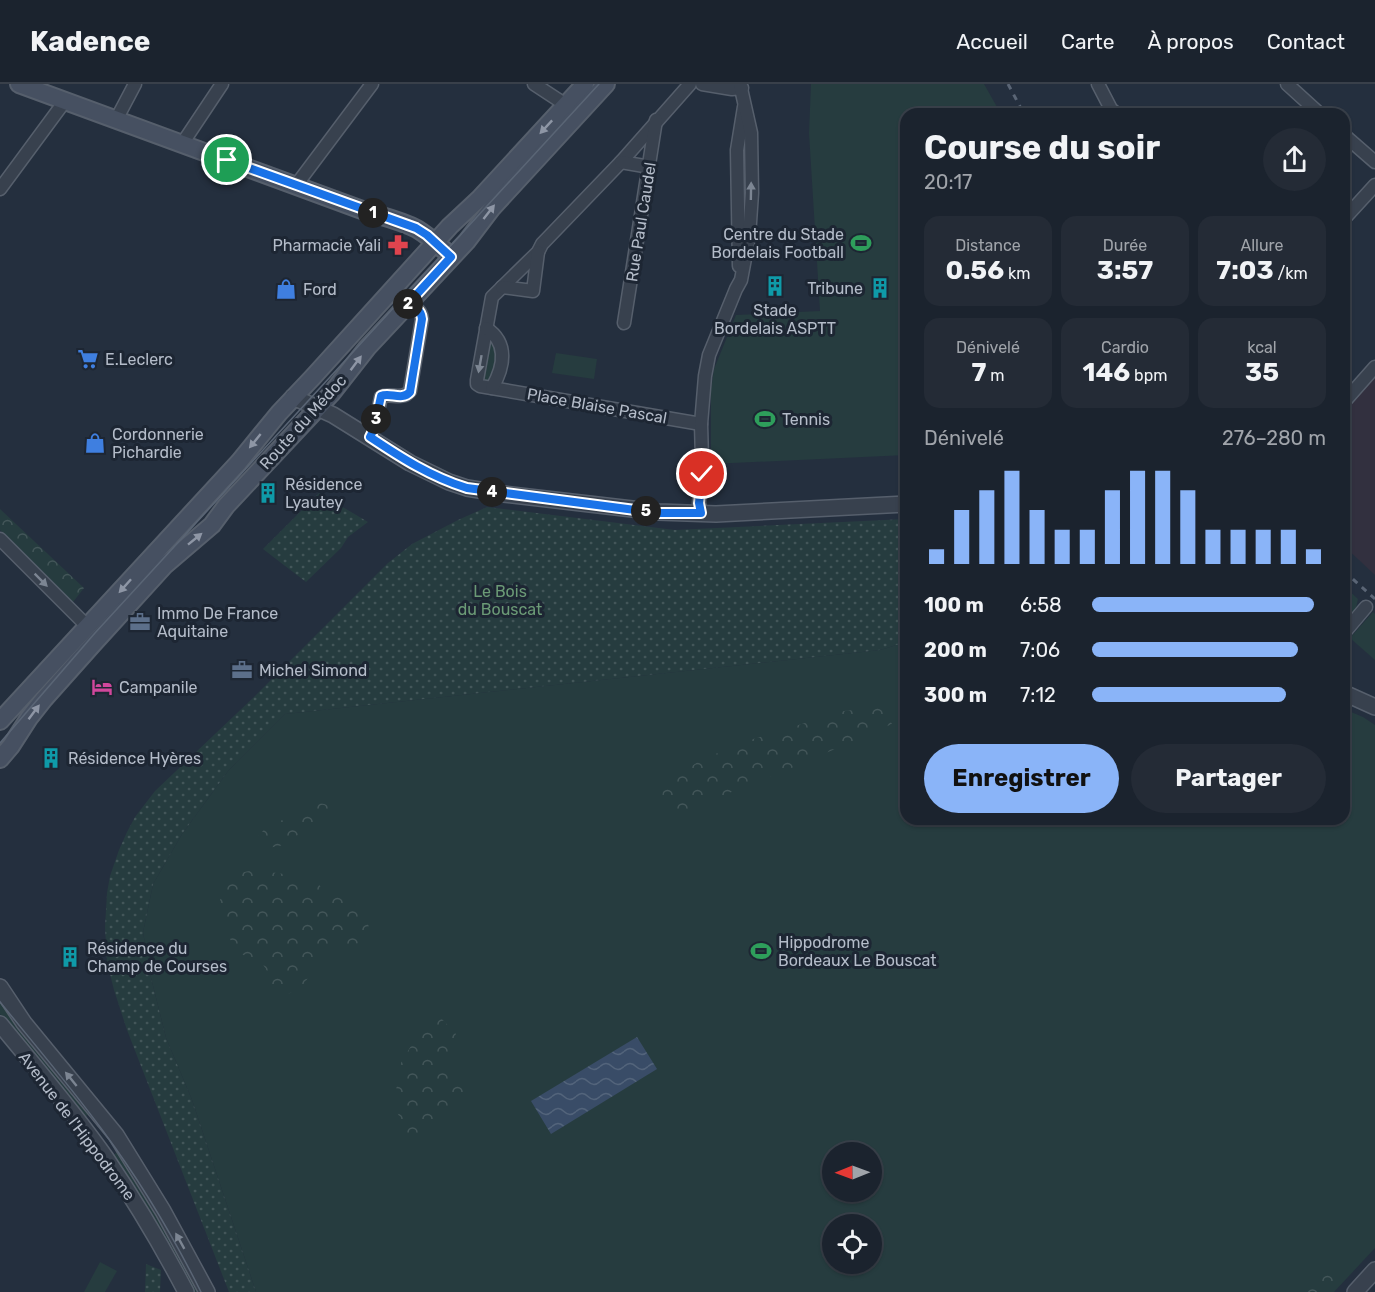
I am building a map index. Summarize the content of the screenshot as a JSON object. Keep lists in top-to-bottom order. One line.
{"streets":{"main road":["Route du Médoc"],"street":["Rue Paul Caudel","Place Blaise Pascal","Avenue de l'Hippodrome"]},"parks":["Le Bois du Bouscat"],"places":{"sports":["Centre du Stade Bordelais Football","Tennis","Hippodrome Bordeaux Le Bouscat"],"pharmacy":["Pharmacie Yali"],"building":["Stade Bordelais ASPTT","Tribune","Résidence Lyautey","Résidence Hyères","Résidence du Champ de Courses"],"shop":["Ford","Cordonnerie Pichardie"],"supermarket":["E.Leclerc"],"office":["Immo De France Aquitaine","Michel Simond"],"hotel":["Campanile"]},"north":"left","page":{"header":"Kadence","nav":["Accueil","Carte","À propos","Contact"],"heading":["Course du soir","20:17"],"pins":["1","2","3","4","5"],"stats":[["Distance","0.56 km"],["Durée","3:57"],["Allure","7:03 /km"],["Dénivelé","7 m"],["Cardio","146 bpm"],["kcal","35"]],"chart":["Dénivelé","276–280 m"],"list":[{"name":"100 m","note":"6:58"},{"name":"200 m","note":"7:06"},{"name":"300 m","note":"7:12"}],"buttons":["Enregistrer","Partager"]}}
